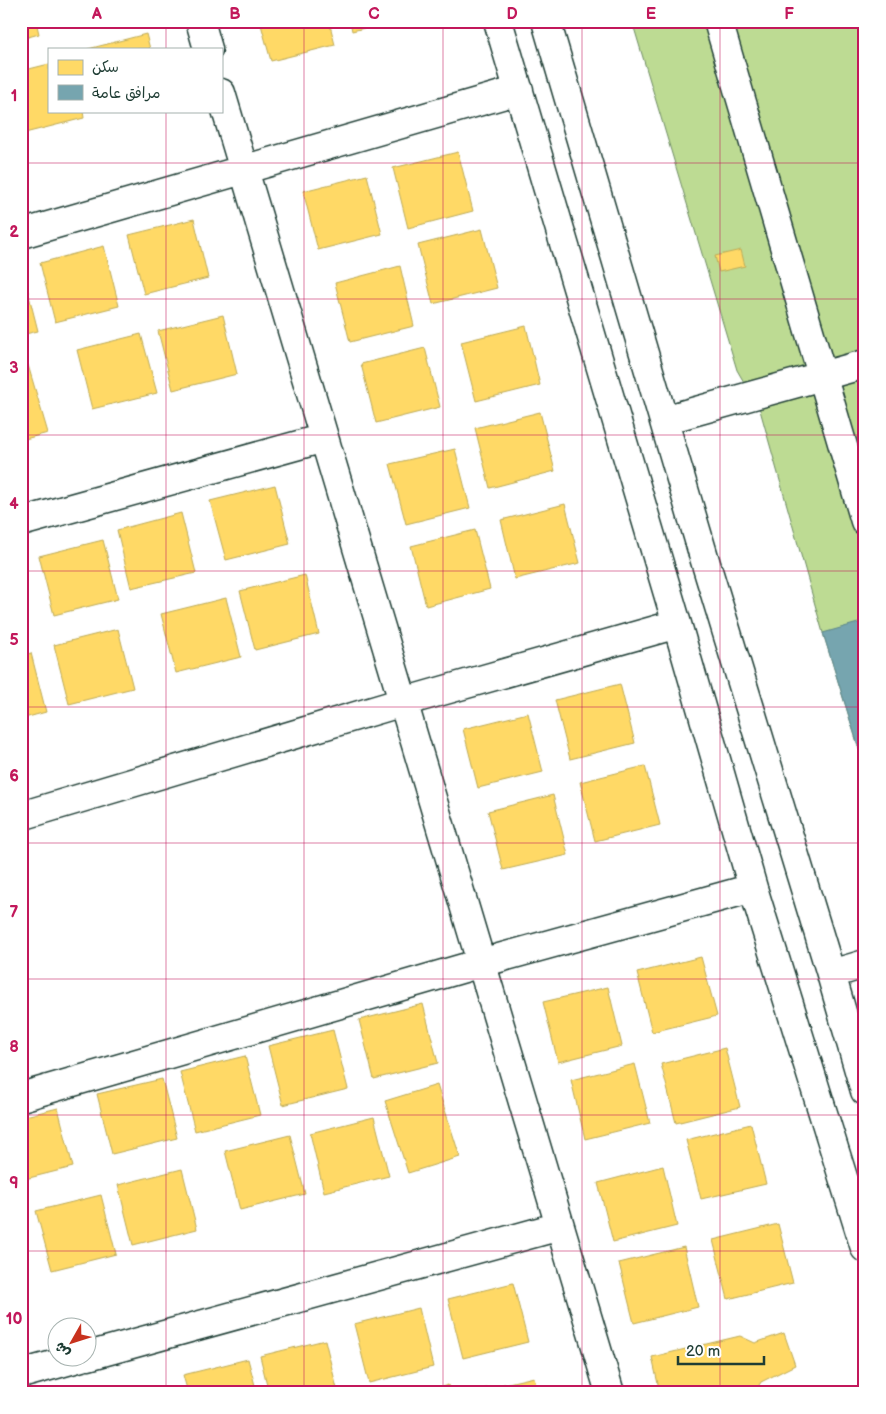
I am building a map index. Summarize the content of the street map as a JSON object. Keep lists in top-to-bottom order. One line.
{"legend":["سكن","مرافق عامة"],"scale_bar":"20 m","north":"bottom left","grid":{"columns":["A","B","C","D","E","F"],"rows":["1","2","3","4","5","6","7","8","9","10"]}}
